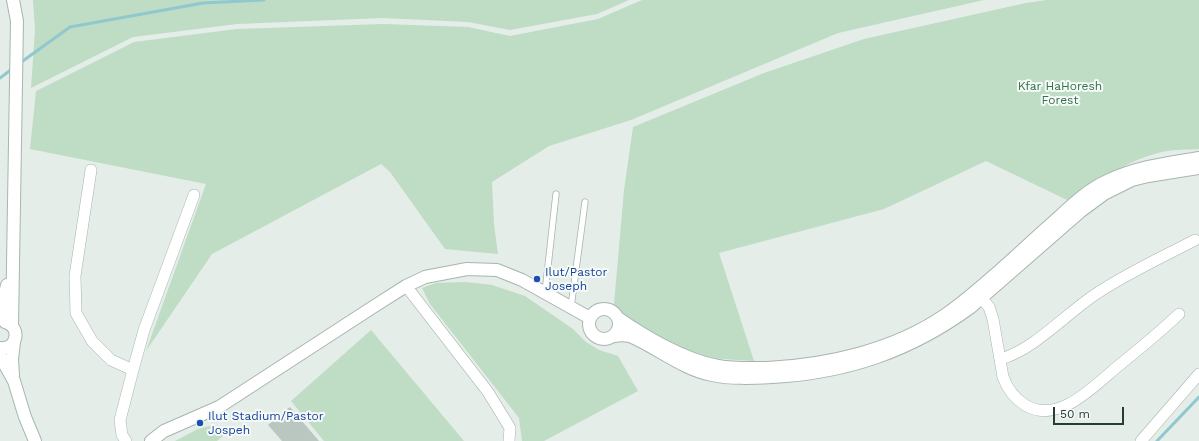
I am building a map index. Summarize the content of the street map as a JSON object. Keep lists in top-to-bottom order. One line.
{"parks":["Kfar HaHoresh Forest"],"places":["Ilut/Pastor Joseph","Ilut Stadium/Pastor Jospeh"],"scale_bar":"50 m"}
